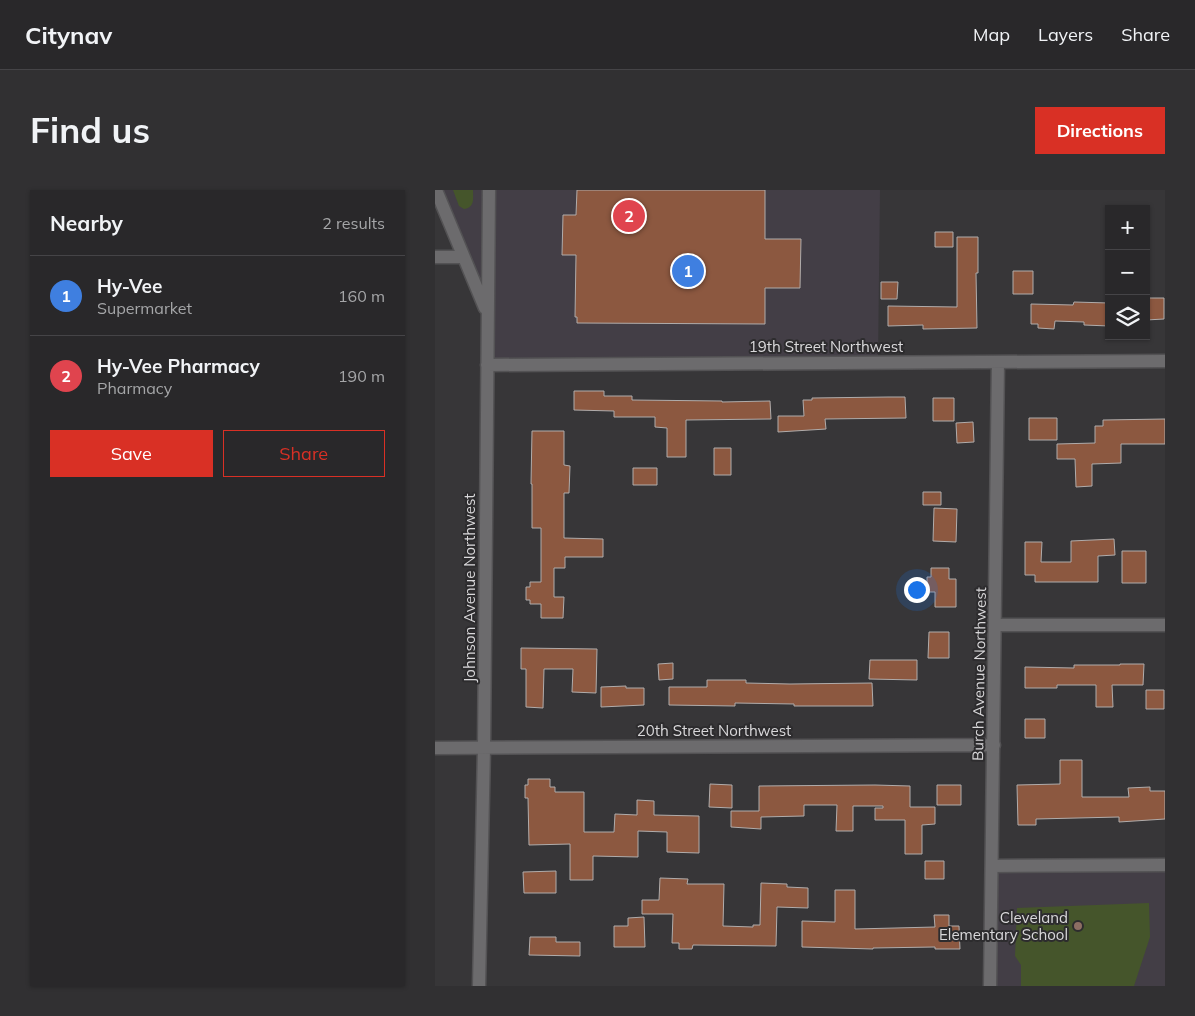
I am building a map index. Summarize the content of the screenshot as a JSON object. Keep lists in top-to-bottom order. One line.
{"streets":{"street":["19th Street Northwest","Johnson Avenue Northwest","Burch Avenue Northwest","20th Street Northwest"]},"crossings":[["19th Street Northwest","Johnson Avenue Northwest"],["19th Street Northwest","Burch Avenue Northwest"],["Johnson Avenue Northwest","20th Street Northwest"],["Burch Avenue Northwest","20th Street Northwest"]],"places":["Cleveland Elementary School"],"page":{"header":"Citynav","nav":["Map","Layers","Share"],"buttons":["Directions",["Save","Share"]],"title":"Find us","heading":["Nearby","2 results"],"pins":["2","1"],"map_buttons":["+","−"],"list":[{"mark":"1","name":"Hy-Vee","note":"Supermarket","value":"160 m"},{"mark":"2","name":"Hy-Vee Pharmacy","note":"Pharmacy","value":"190 m"}]}}
